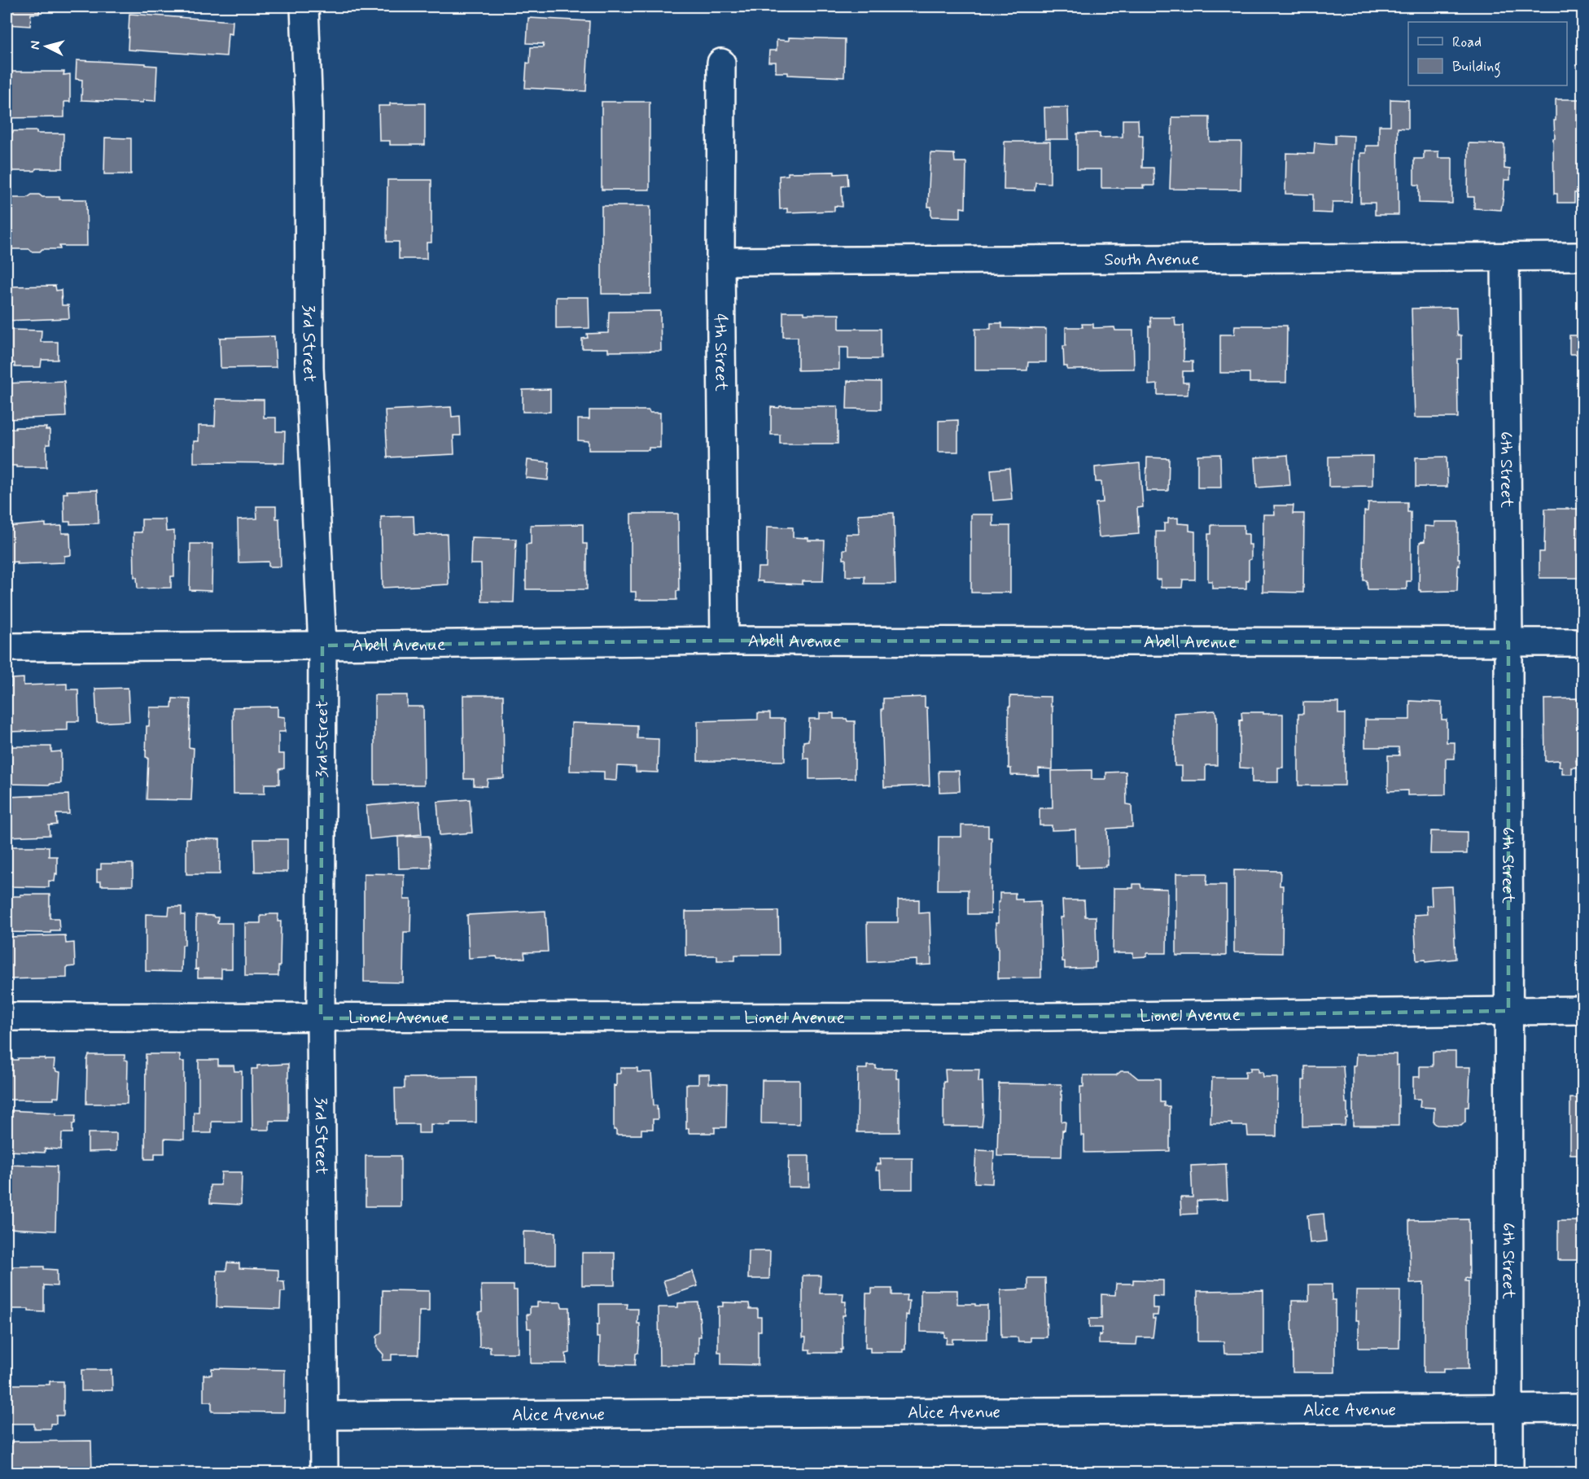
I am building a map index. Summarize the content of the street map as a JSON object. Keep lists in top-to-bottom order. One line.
{"streets":{"street":["South Avenue","3rd Street","4th Street","6th Street","Abell Avenue","Lionel Avenue","Alice Avenue"]},"crossings":[["South Avenue","4th Street"],["South Avenue","6th Street"],["3rd Street","Abell Avenue"],["3rd Street","Lionel Avenue"],["3rd Street","Alice Avenue"],["4th Street","Abell Avenue"],["6th Street","Abell Avenue"],["6th Street","Lionel Avenue"],["6th Street","Alice Avenue"]],"legend":["Road","Building"],"north":"left"}
